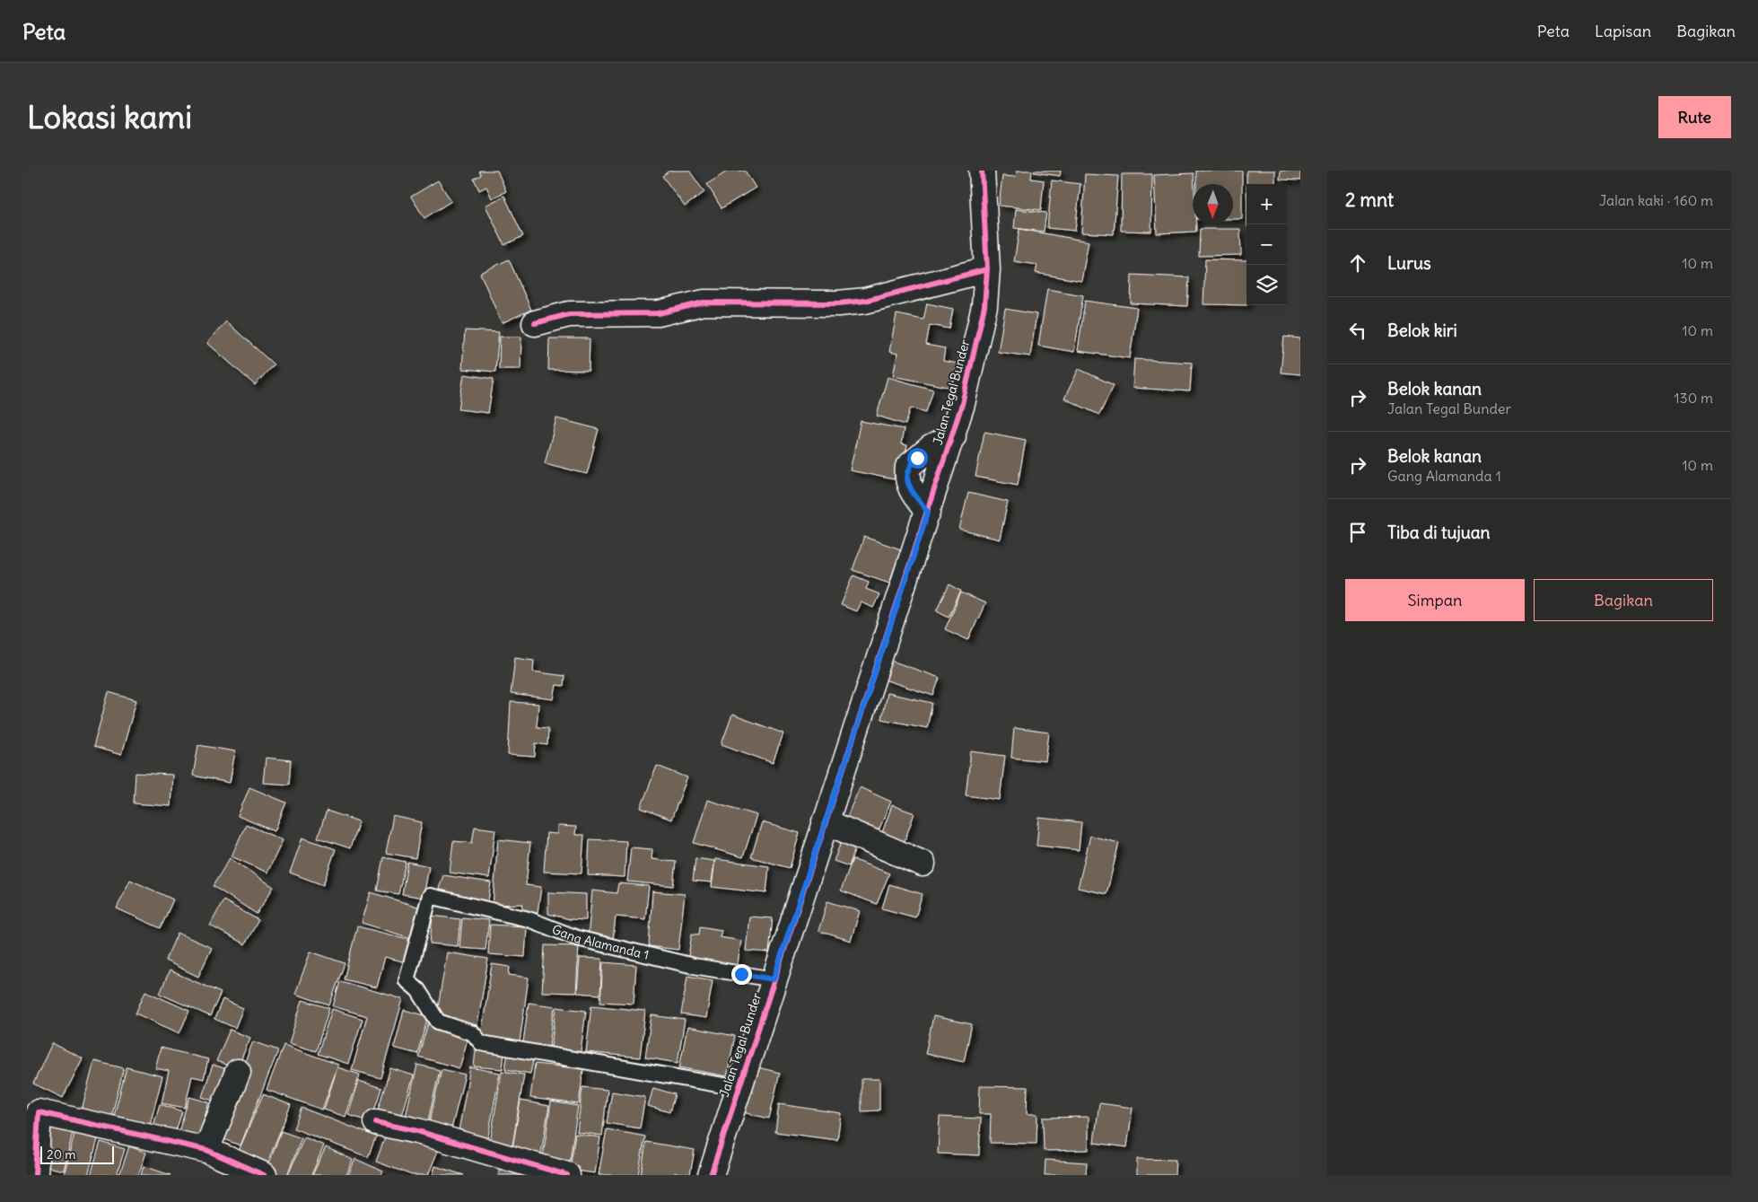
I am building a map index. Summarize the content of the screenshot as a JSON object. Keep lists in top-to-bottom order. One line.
{"streets":{"street":["Jalan Tegal Bunder"],"lane":["Gang Alamanda 1"]},"crossings":[["Jalan Tegal Bunder","Gang Alamanda 1"]],"scale_bar":"20 m","north":"bottom","page":{"header":"Peta","nav":["Peta","Lapisan","Bagikan"],"buttons":["Rute",["Simpan","Bagikan"]],"title":"Lokasi kami","heading":["2 mnt","Jalan kaki · 160 m"],"map_buttons":["+","−"],"list":[["Lurus","10 m"],["Belok kiri","10 m"],["Belok kanan","Jalan Tegal Bunder","130 m"],["Belok kanan","Gang Alamanda 1","10 m"],"Tiba di tujuan"],"scale":"20 m"}}
